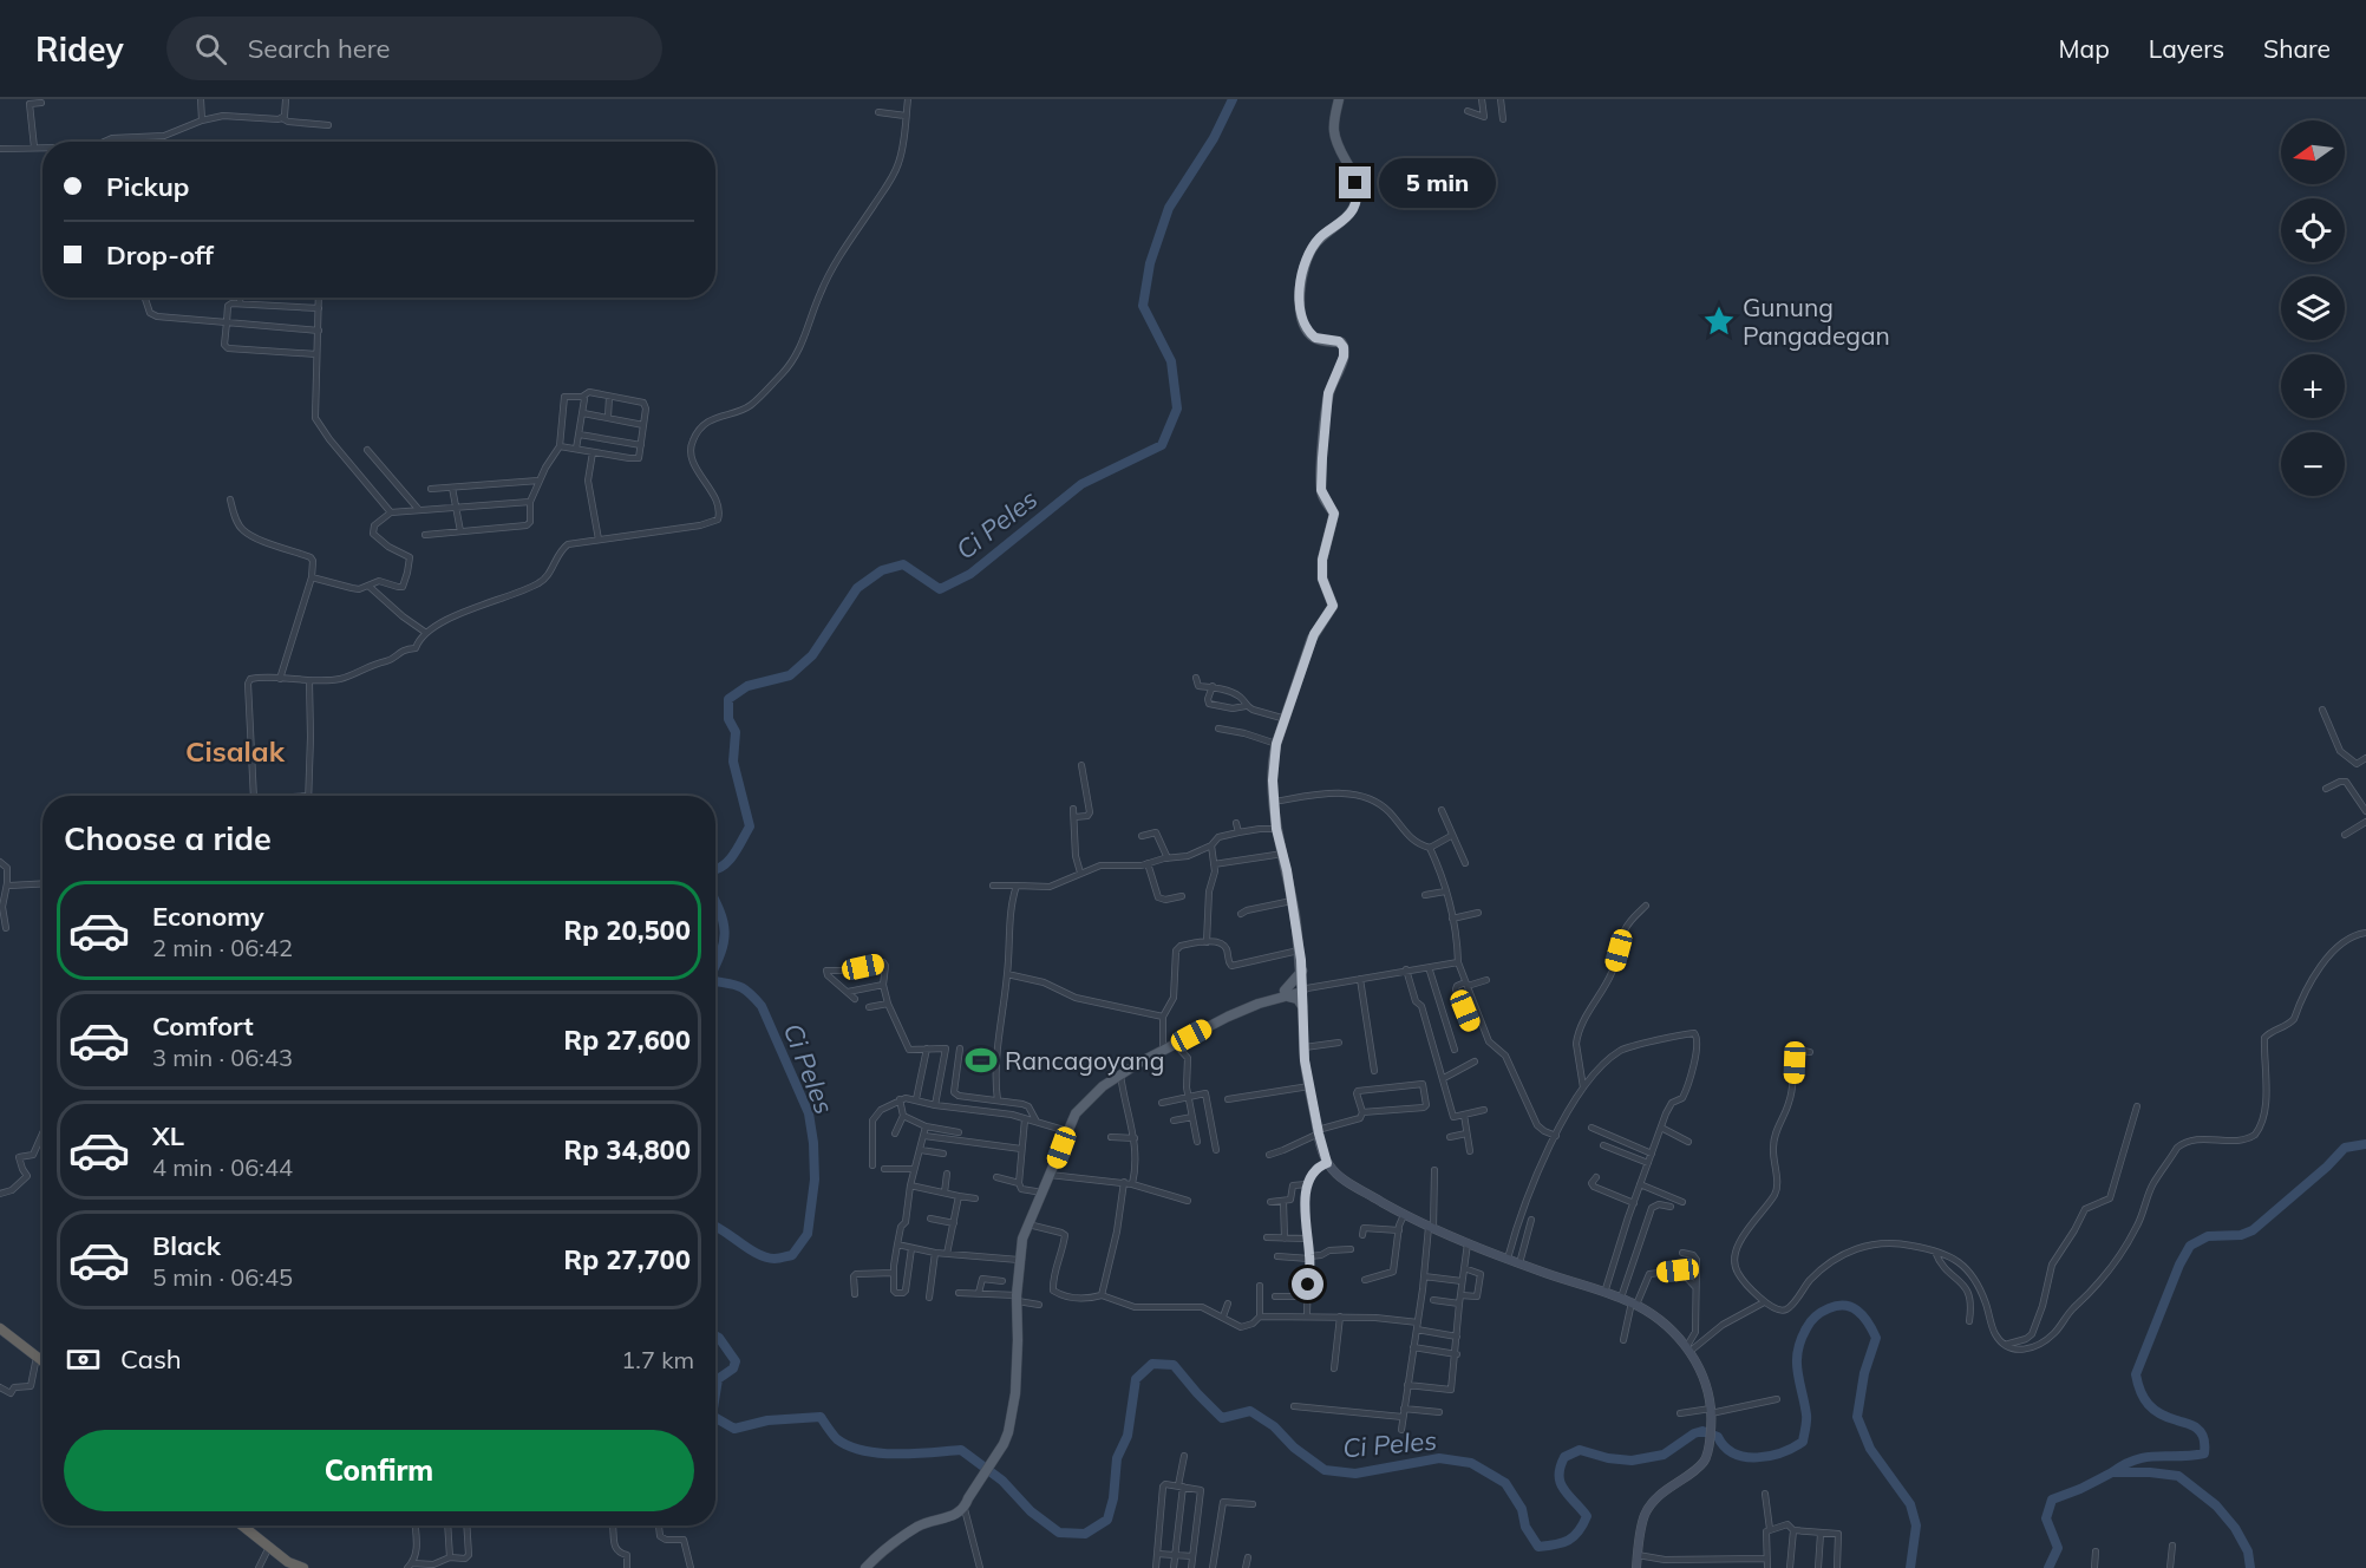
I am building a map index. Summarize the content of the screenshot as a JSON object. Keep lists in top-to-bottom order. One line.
{"districts":["Cisalak"],"water":["Ci Peles"],"places":{"place":["Gunung Pangadegan"],"sports":["Rancagoyang"]},"north":"left","page":{"header":"Ridey","search":"Search here","nav":["Map","Layers","Share"],"map_buttons":["+","−"],"banner":["Pickup","Drop-off"],"bubble":"5 min","heading":"Choose a ride","list":[{"name":"Economy","note":"2 min · 06:42","value":"Rp 20,500"},{"name":"Comfort","note":"3 min · 06:43","value":"Rp 27,600"},{"name":"XL","note":"4 min · 06:44","value":"Rp 34,800"},{"name":"Black","note":"5 min · 06:45","value":"Rp 27,700"}],"pay":["Cash","1.7 km"],"buttons":"Confirm"}}
